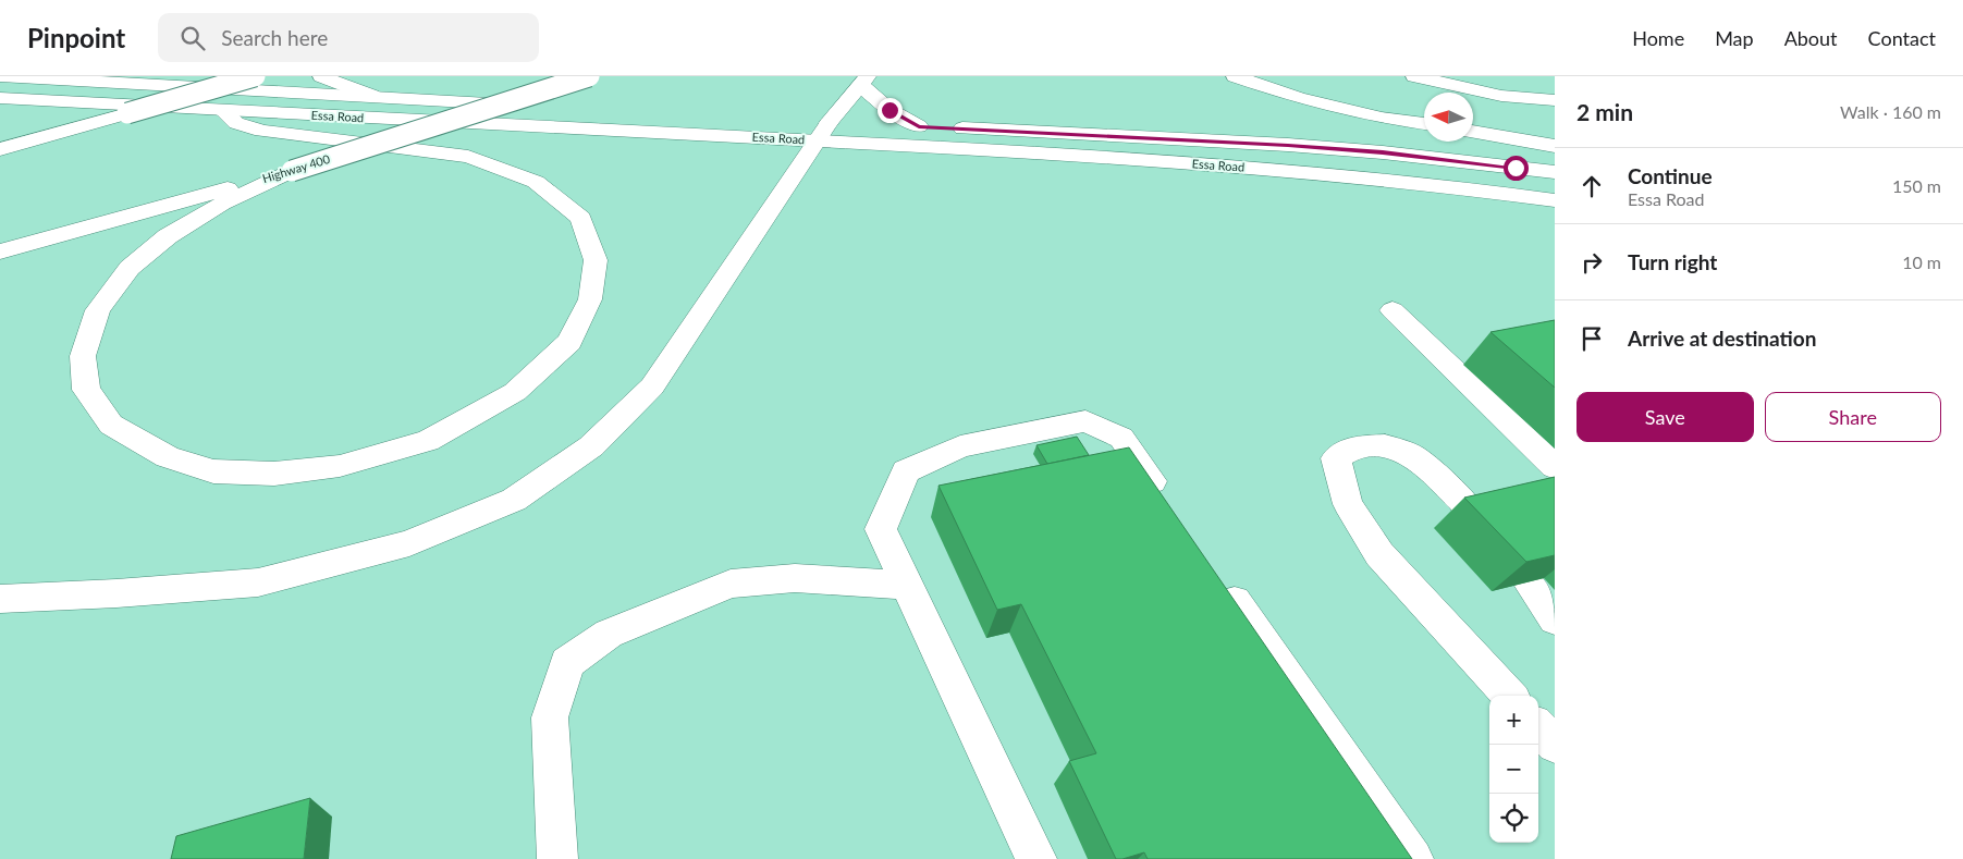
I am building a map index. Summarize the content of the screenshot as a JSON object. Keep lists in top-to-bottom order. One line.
{"streets":{"main road":["Essa Road","Highway 400"]},"north":"left","page":{"header":"Pinpoint","search":"Search here","nav":["Home","Map","About","Contact"],"heading":["2 min","Walk · 160 m"],"list":[["Continue","Essa Road","150 m"],["Turn right","10 m"],"Arrive at destination"],"buttons":["Save","Share"],"map_buttons":["+","−"]}}
